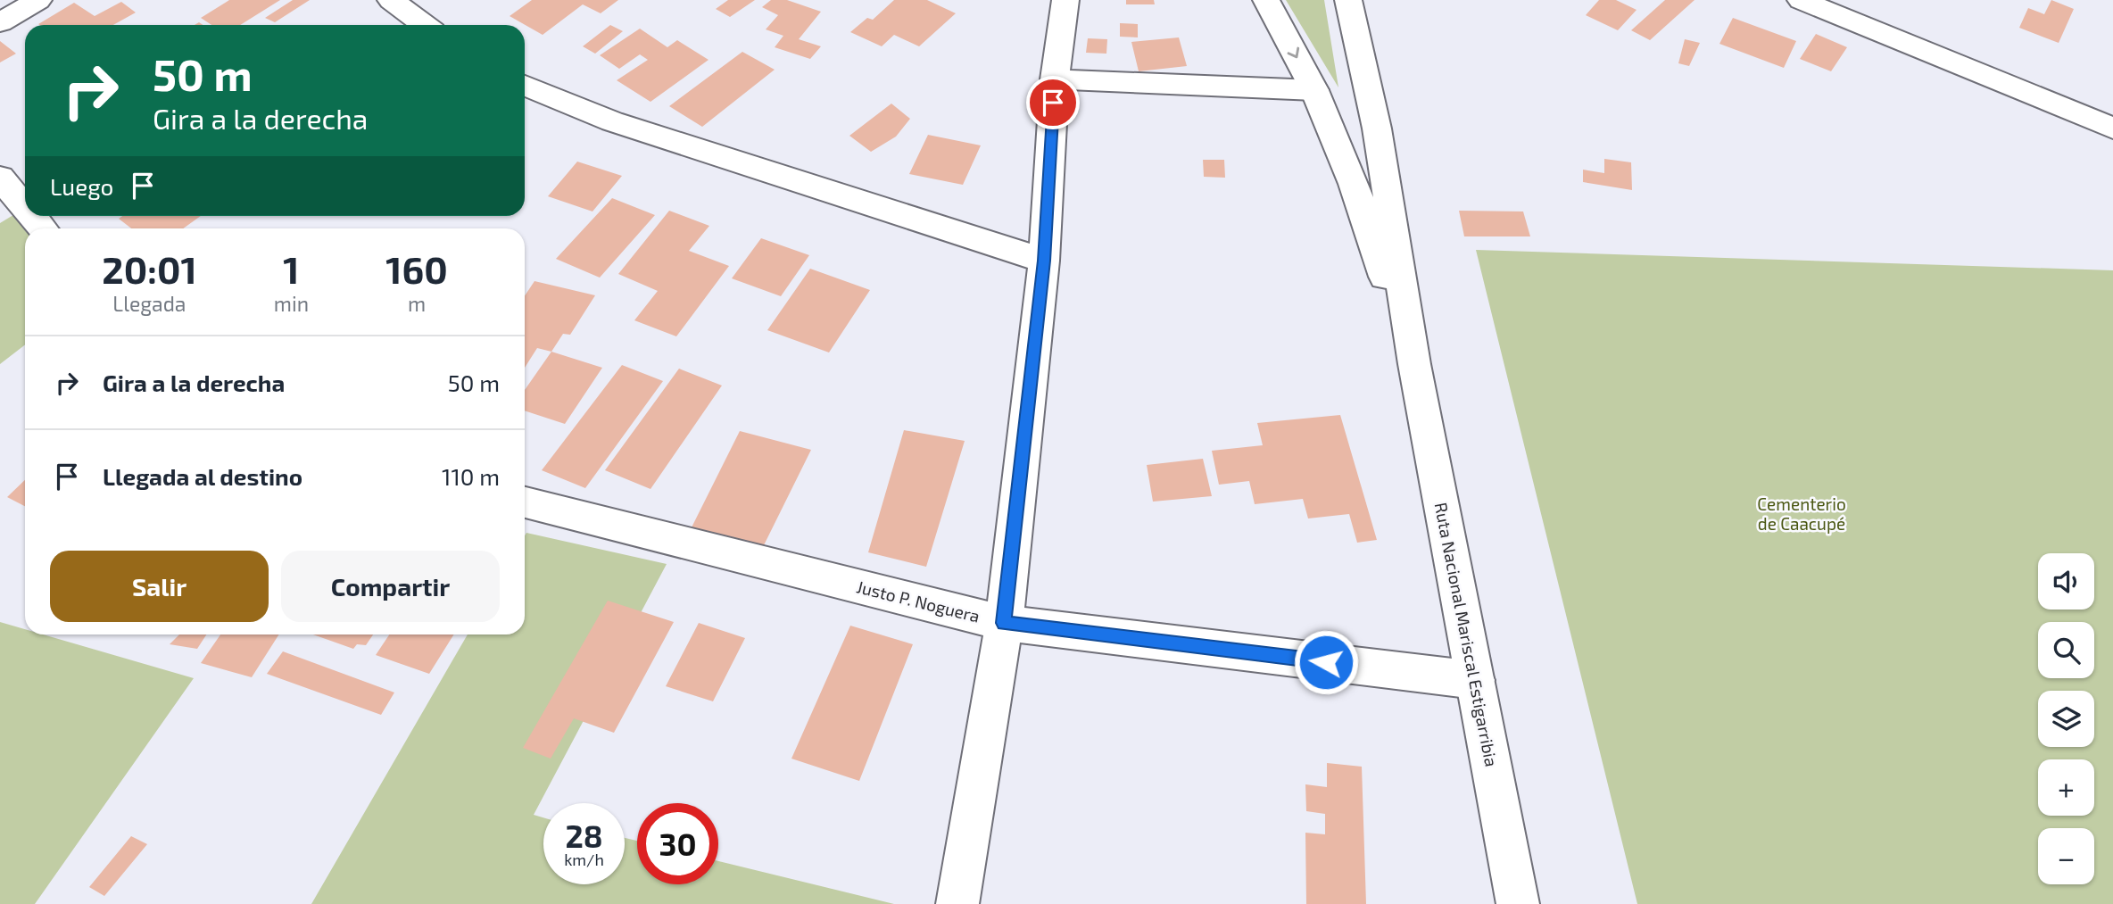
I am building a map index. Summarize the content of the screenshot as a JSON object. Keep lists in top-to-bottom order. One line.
{"streets":{"street":["Justo P. Noguera","Ruta Nacional Mariscal Estigarribia"]},"crossings":[["Justo P. Noguera","Ruta Nacional Mariscal Estigarribia"]],"parks":["Cementerio de Caacupé"],"page":{"turn":["50 m","Gira a la derecha"],"then":"Luego","eta":["20:01","Llegada","1","min","160","m"],"list":[{"name":"Gira a la derecha","value":"50 m"},{"name":"Llegada al destino","value":"110 m"}],"buttons":["Salir","Compartir"],"map_buttons":["+","−"],"speed":"28 km/h","limit":"30"}}
